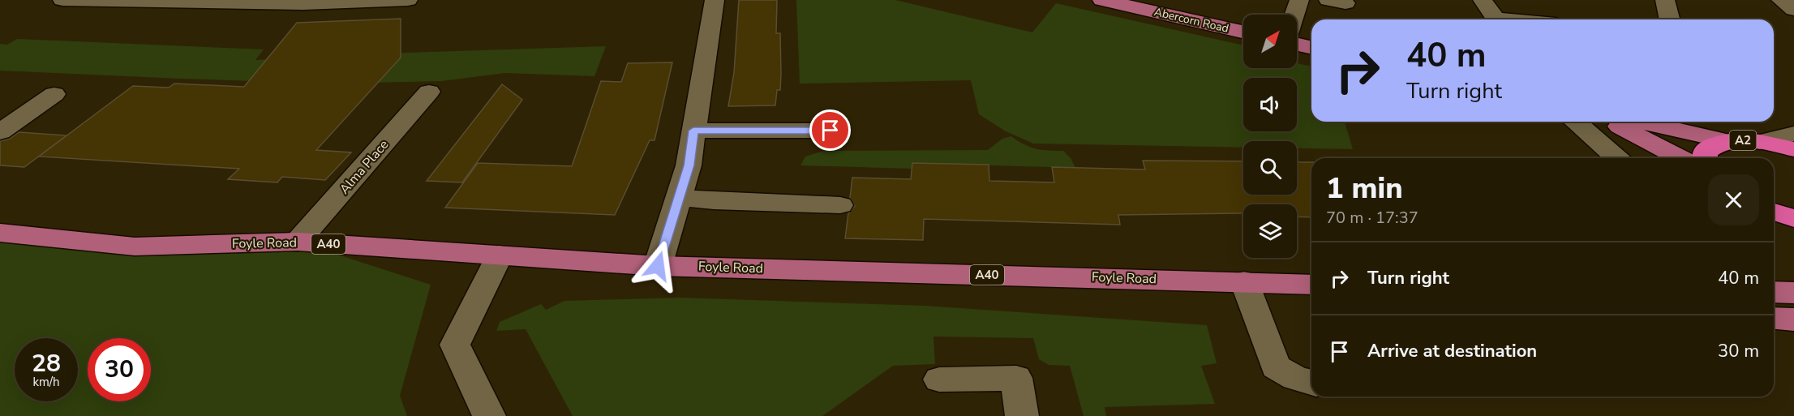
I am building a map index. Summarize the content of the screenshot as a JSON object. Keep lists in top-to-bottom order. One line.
{"streets":{"highway":["A2"],"main road":["Abercorn Road","Foyle Road","A40"],"street":["Alma Place"]},"crossings":[["Alma Place","Foyle Road"]],"north":"top right","page":{"turn":["40 m","Turn right"],"heading":["1 min","70 m · 17:37"],"list":[{"name":"Turn right","value":"40 m"},{"name":"Arrive at destination","value":"30 m"}],"speed":"28 km/h","limit":"30"}}
